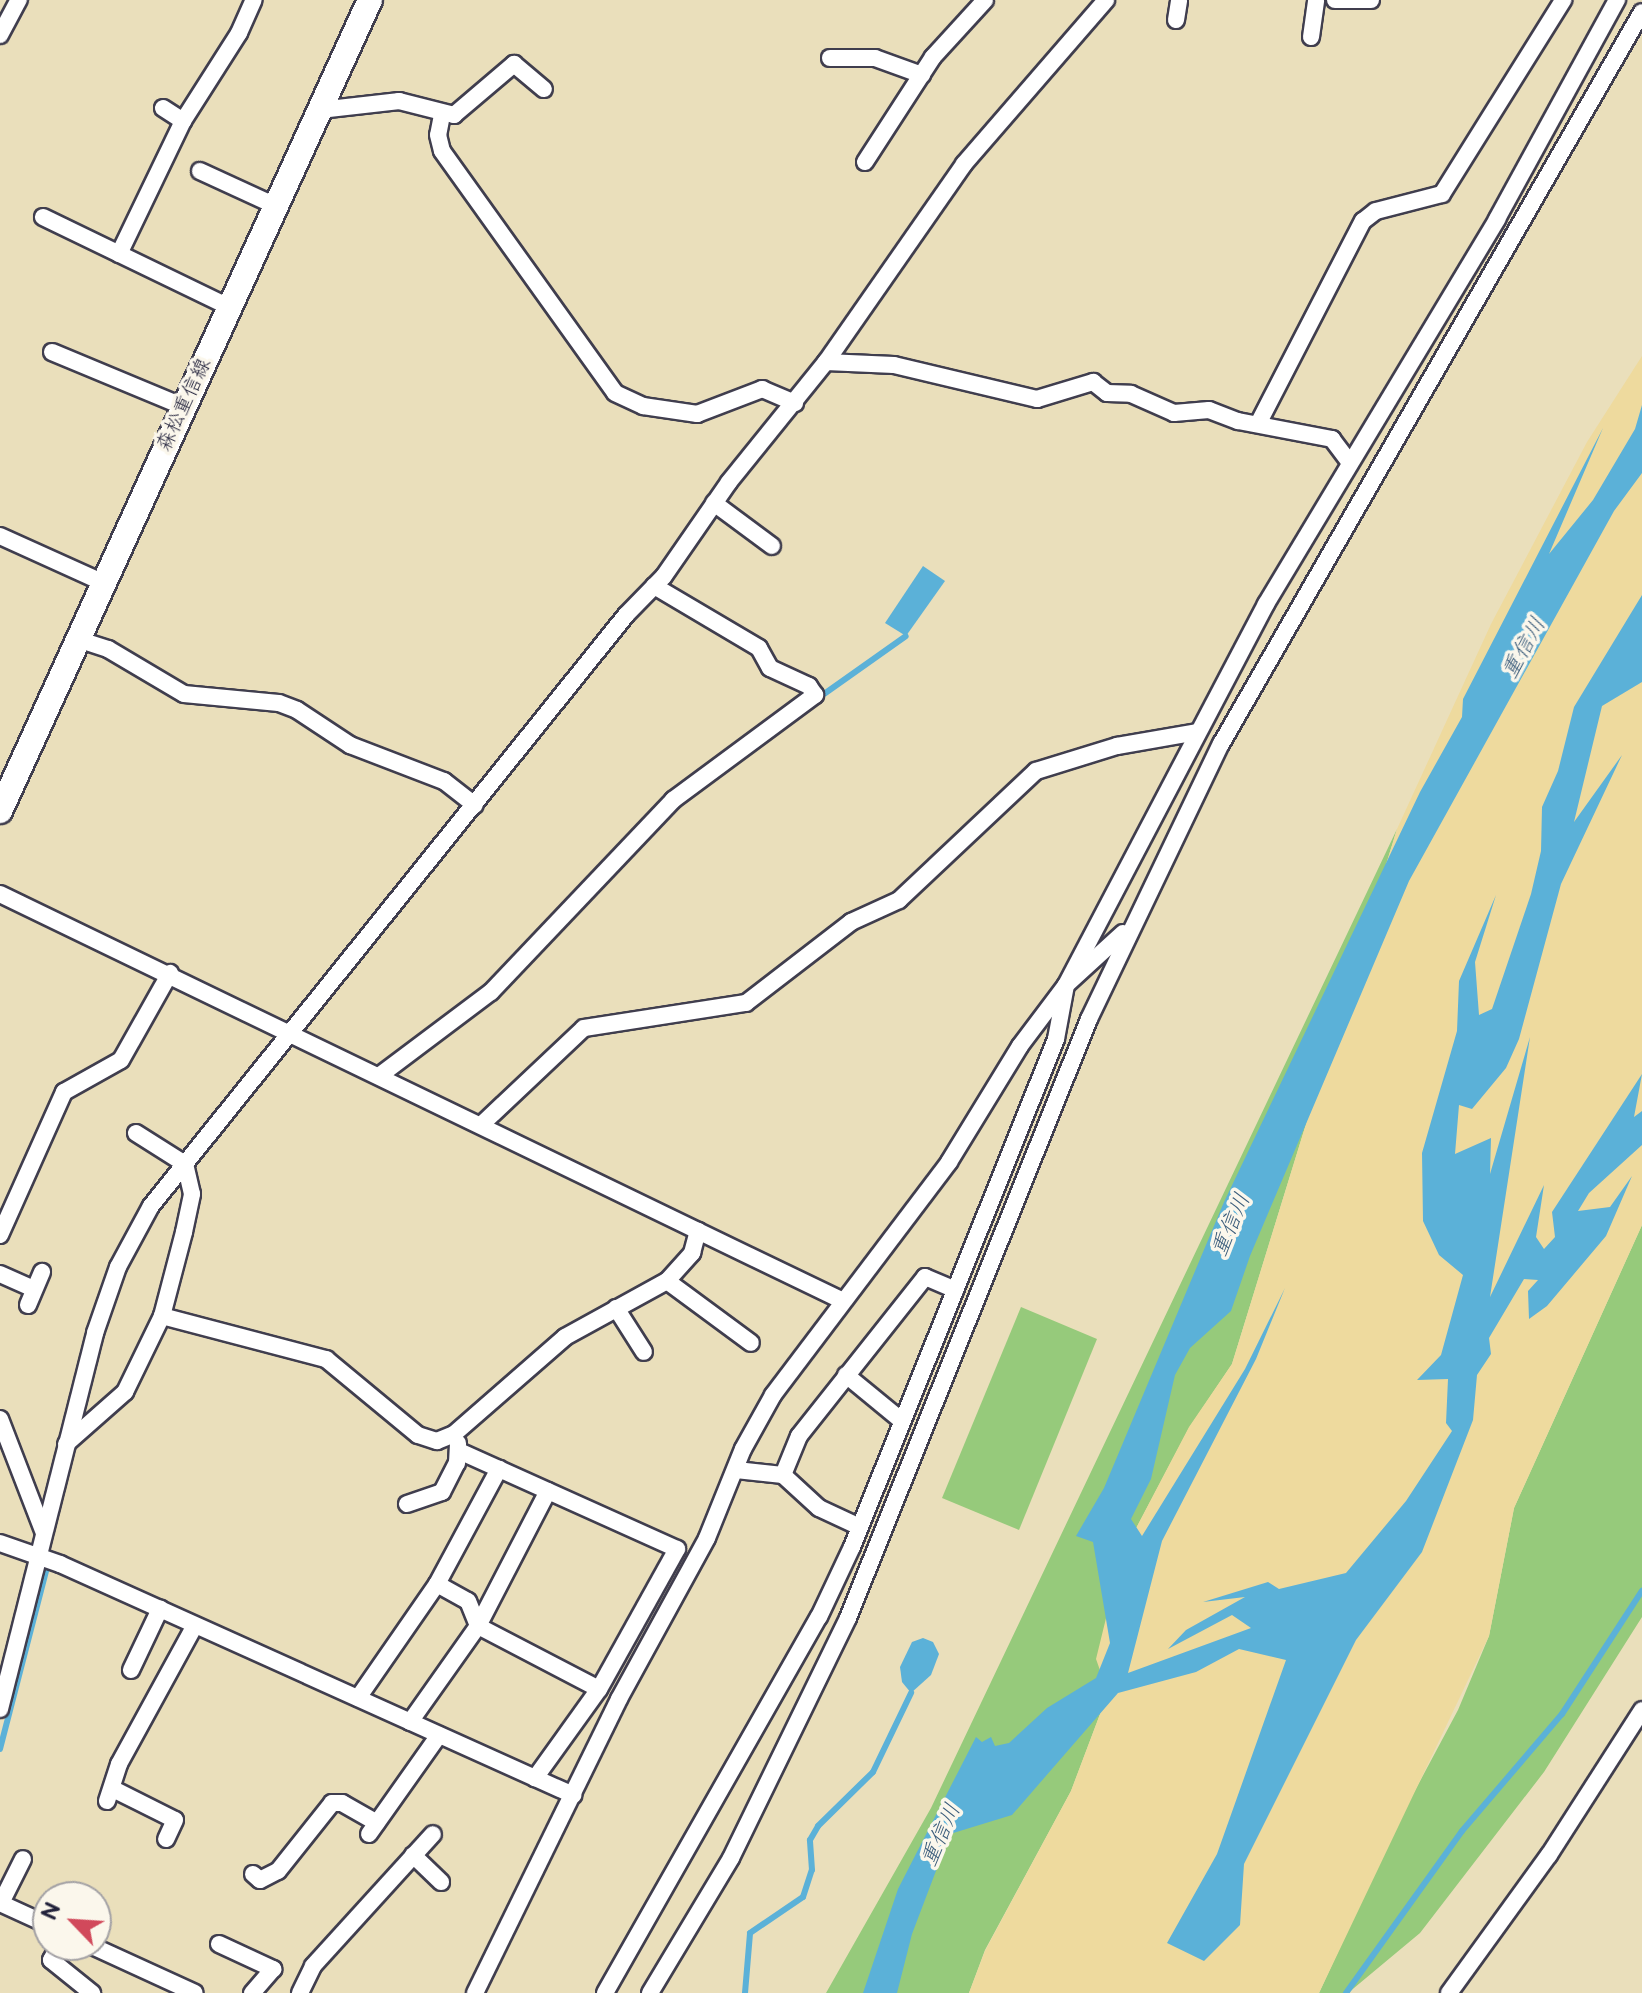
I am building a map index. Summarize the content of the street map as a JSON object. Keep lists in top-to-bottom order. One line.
{"streets":{"main road":["森松重信線"]},"water":["重信川"],"north":"top left"}
